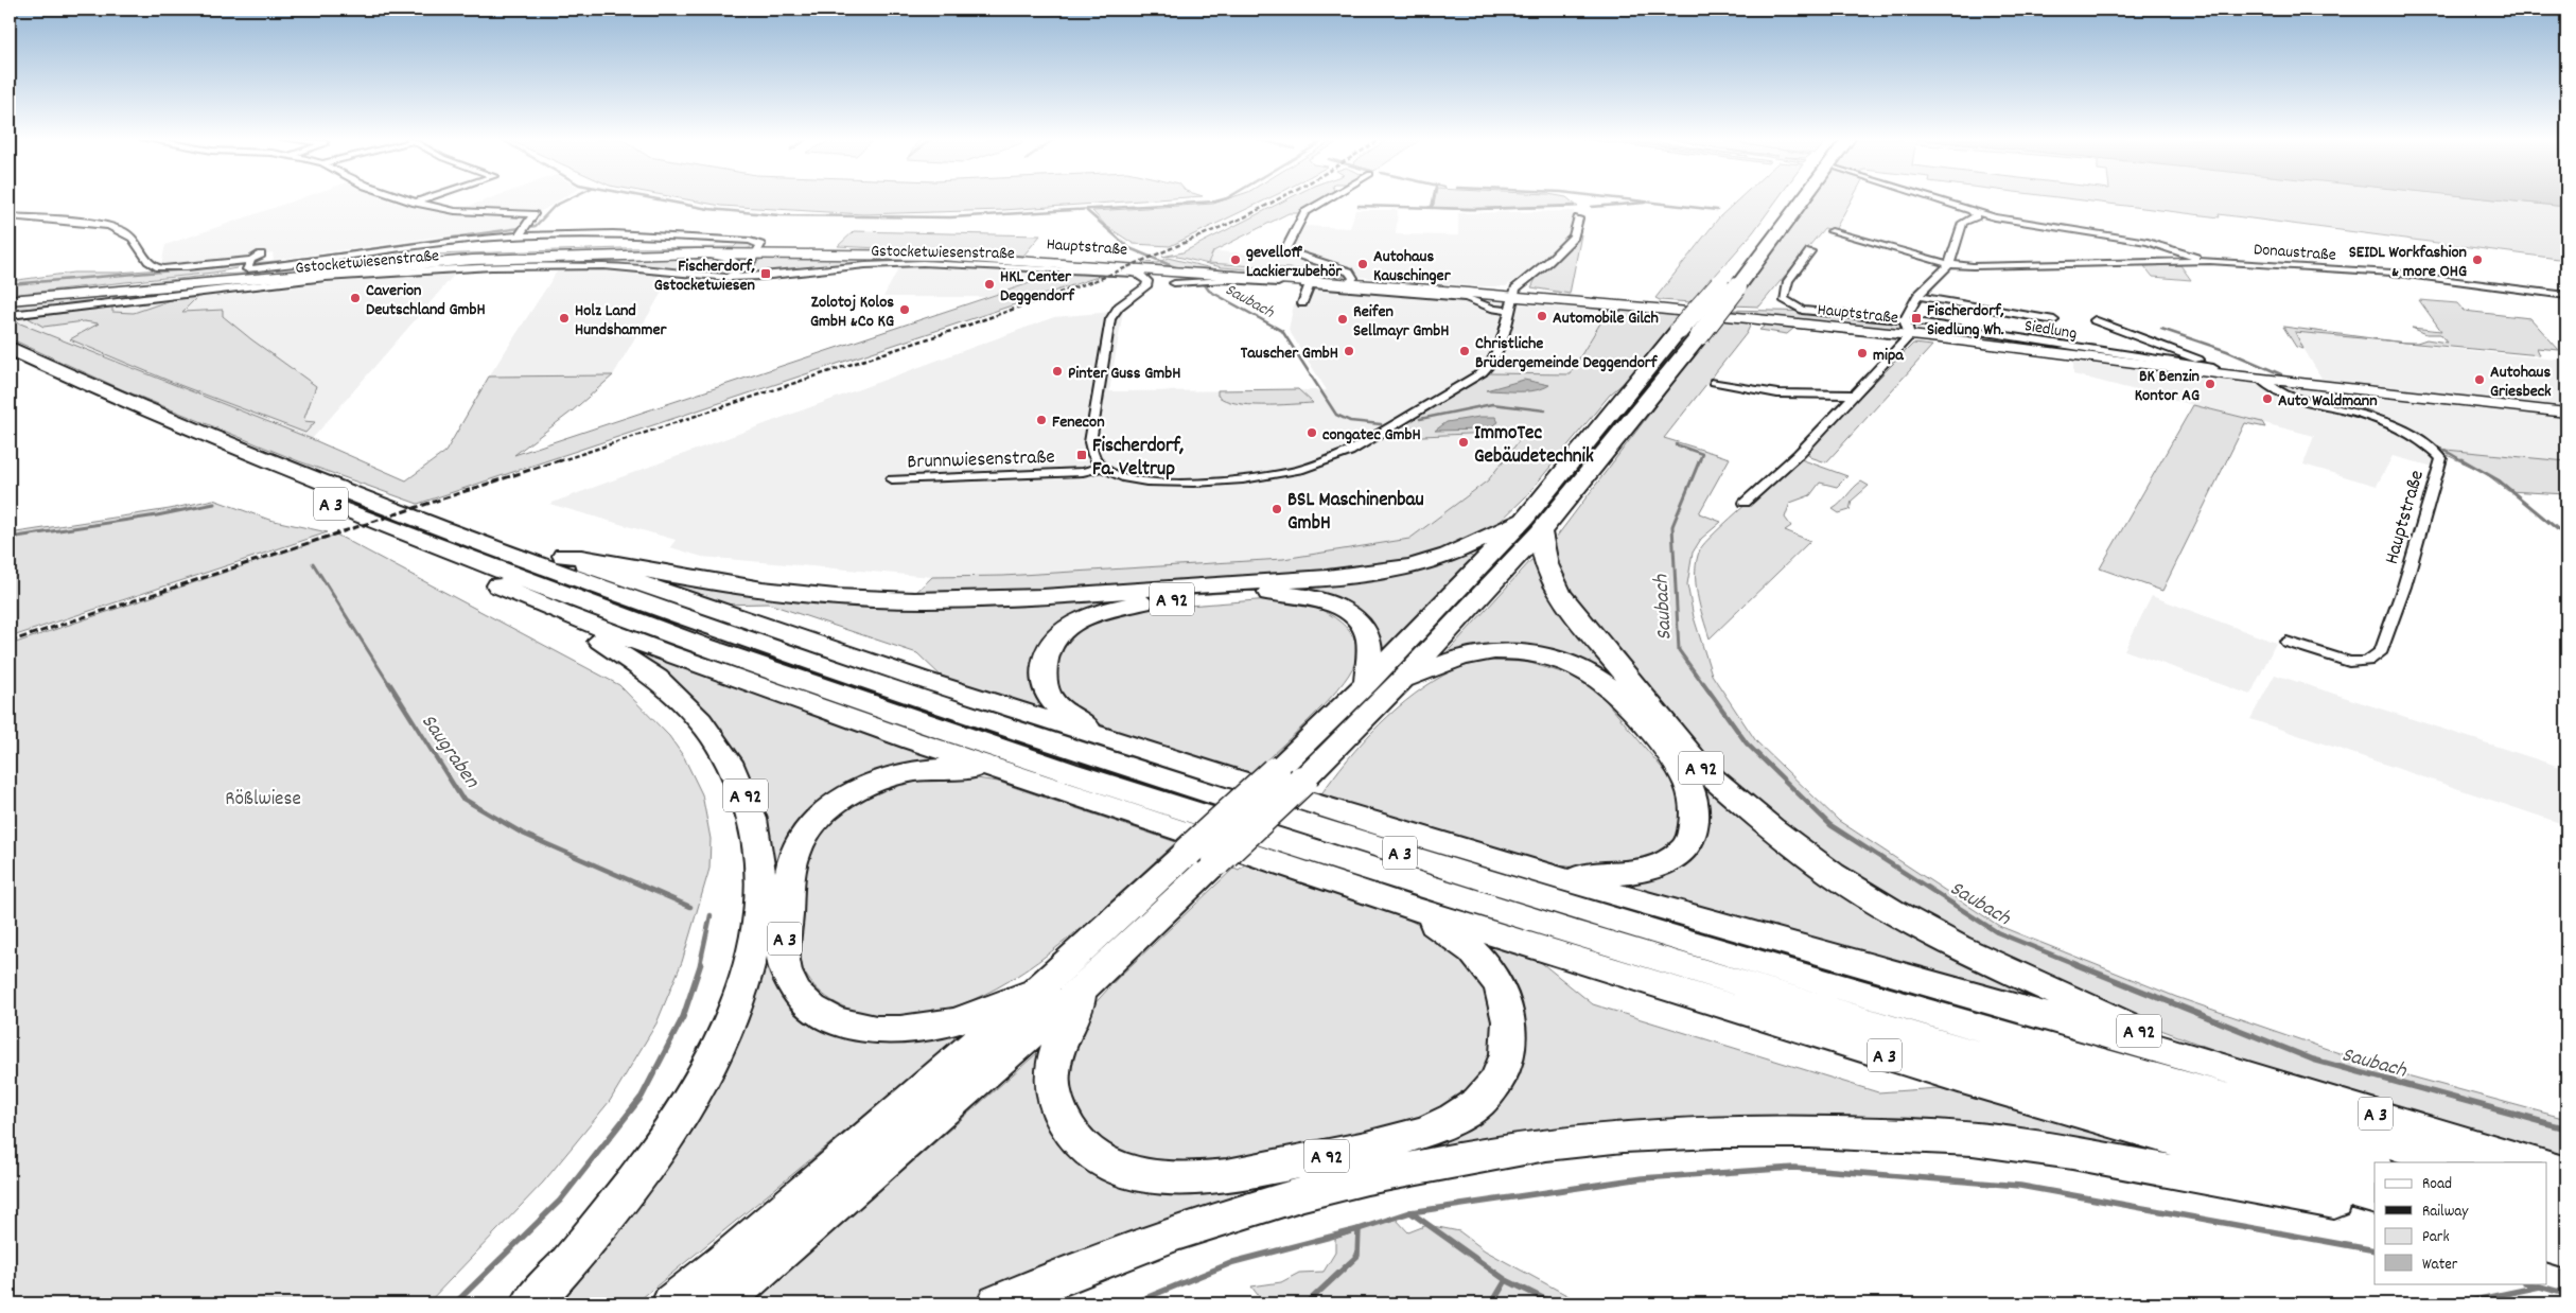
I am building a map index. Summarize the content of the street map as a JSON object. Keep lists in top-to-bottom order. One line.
{"streets":{"highway":["A 3","A 92"],"main road":["Hauptstraße"],"street":["Gstocketwiesenstraße","Donaustraße","Siedlung","Brunnwiesenstraße"]},"crossings":[["Hauptstraße","Siedlung"],["Gstocketwiesenstraße","Brunnwiesenstraße"],["A 3","A 92"]],"water":["Saubach","Saugraben"],"parks":["Rößlwiese"],"places":{"other":["gevelloff Lackierzubehör","SEIDL Workfashion & more OHG","Autohaus Kauschinger","HKL Center Deggendorf","Caverion Deutschland GmbH","Zolotoj Kolos GmbH &Co KG","Automobile Gilch","Holz Land Hundshammer","Reifen Sellmayr GmbH","Tauscher GmbH","Christliche Brüdergemeinde Deggendorf","mipa","Pinter Guss GmbH","Autohaus Griesbeck","BK Benzin Kontor AG","Auto Waldmann","Fenecon","congatec GmbH","ImmoTec Gebäudetechnik","BSL Maschinenbau GmbH"],"transit":["Fischerdorf, Gstocketwiesen","Fischerdorf, Siedlung Wh.","Fischerdorf, Fa. Veltrup"]},"legend":["Road","Railway","Park","Water"]}
